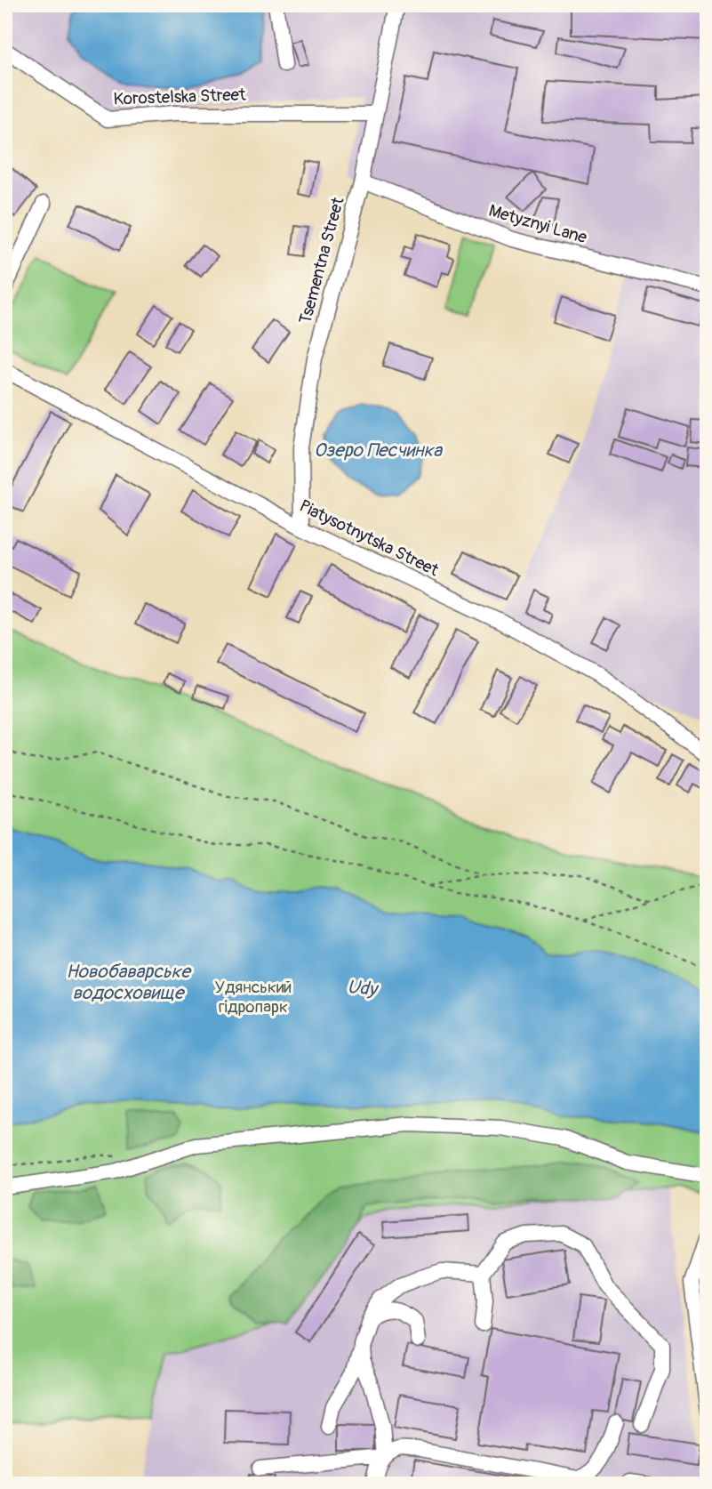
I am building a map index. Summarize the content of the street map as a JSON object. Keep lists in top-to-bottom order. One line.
{"streets":{"street":["Korostelska Street","Metyznyi Lane","Tsementna Street","Piatysotnytska Street"]},"crossings":[["Korostelska Street","Tsementna Street"],["Metyznyi Lane","Tsementna Street"],["Tsementna Street","Piatysotnytska Street"]],"water":["Озеро Песчинка","Новобаварське водосховище","Udy"],"parks":["Удянський гідропарк"]}
